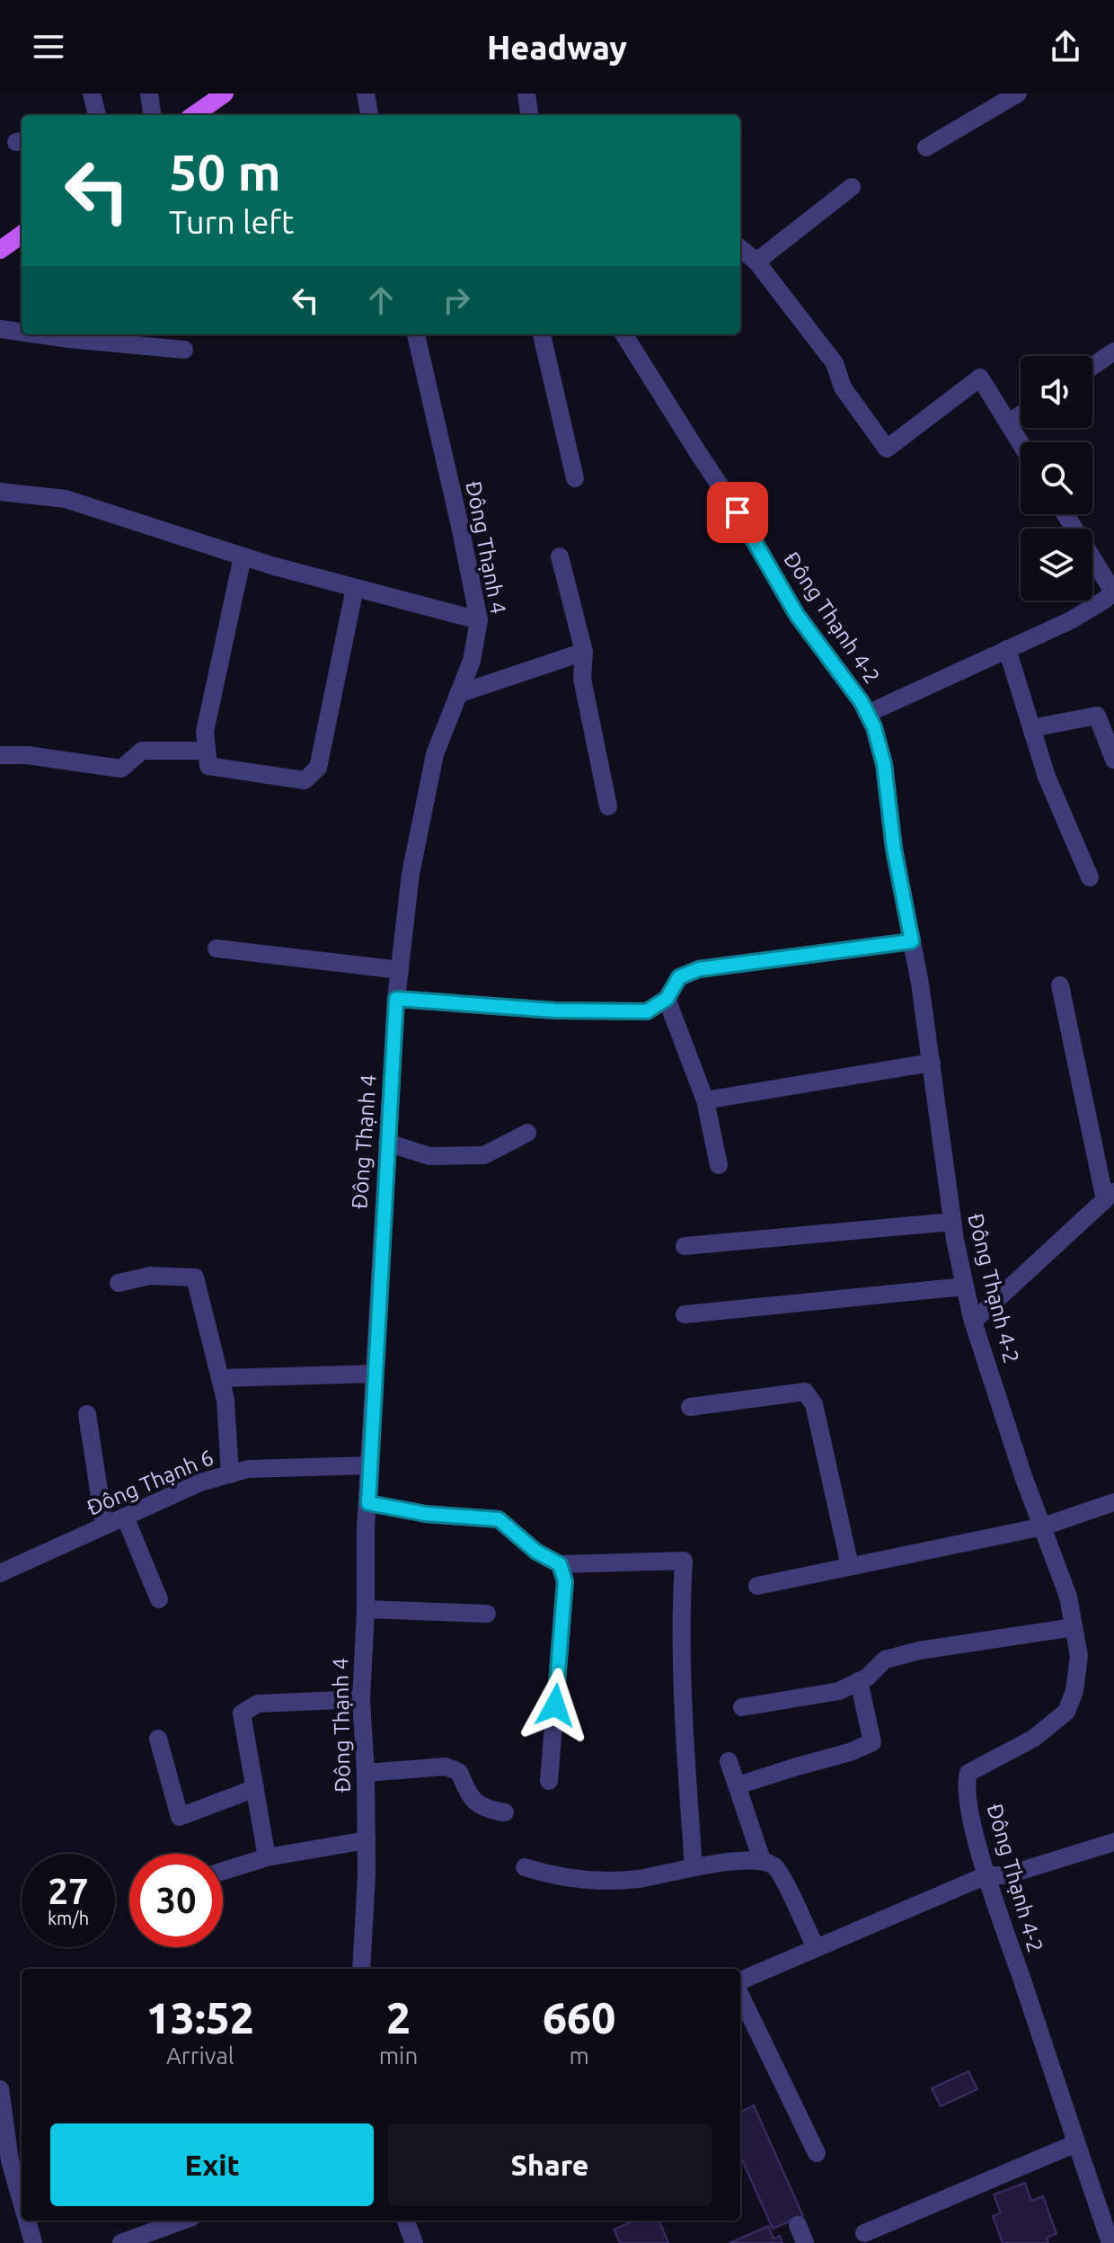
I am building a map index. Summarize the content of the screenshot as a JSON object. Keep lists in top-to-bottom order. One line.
{"streets":{"street":["Đông Thạnh 4","Đông Thạnh 4-2","Đông Thạnh 6"]},"crossings":[["Đông Thạnh 4","Đông Thạnh 6"]],"page":{"header":"Headway","turn":["50 m","Turn left"],"speed":"27 km/h","limit":"30","eta":["13:52","Arrival","2","min","660","m"],"buttons":["Exit","Share"]}}
